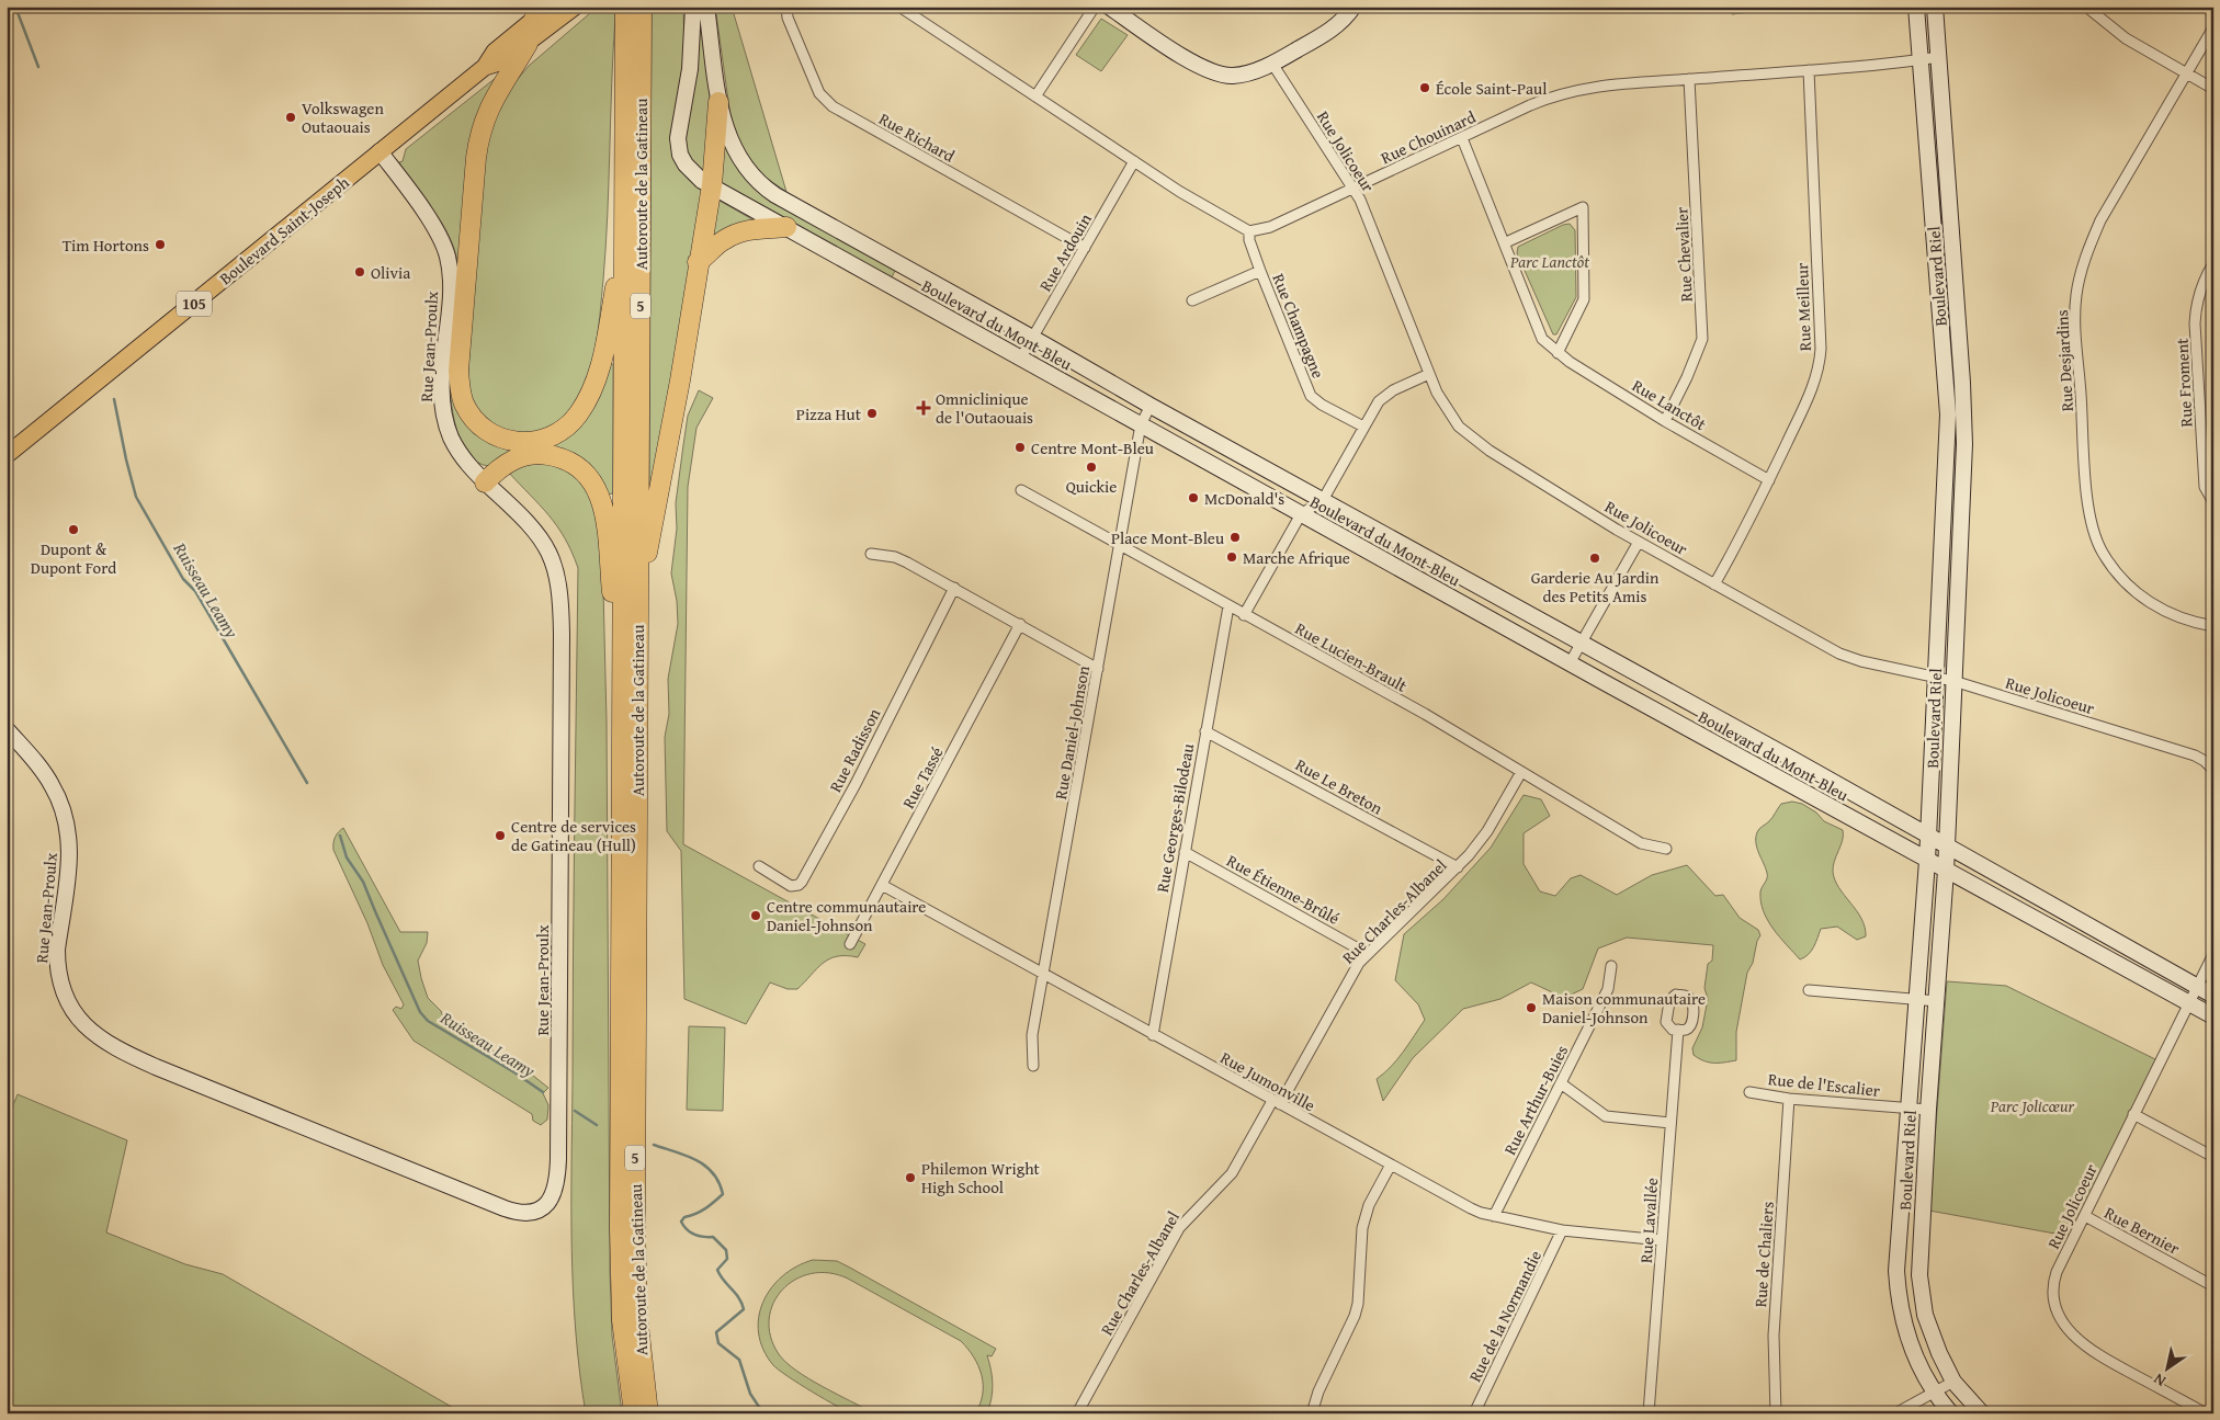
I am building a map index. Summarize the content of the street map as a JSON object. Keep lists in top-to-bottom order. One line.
{"streets":{"highway":["Autoroute de la Gatineau","5"],"main road":["Boulevard Saint-Joseph","105"],"street":["Rue Richard","Rue Chouinard","Rue Jolicoeur","Rue Ardouin","Rue Chevalier","Boulevard Riel","Rue Meilleur","Boulevard du Mont-Bleu","Rue Champagne","Rue Jean-Proulx","Rue Desjardins","Rue Froment","Rue Lanctôt","Rue Lucien-Brault","Rue Daniel-Johnson","Rue Radisson","Rue Tassé","Rue Le Breton","Rue Georges-Bilodeau","Rue Étienne-Brûlé","Rue Charles-Albanel","Rue Jumonville","Rue de l'Escalier","Rue Arthur-Buies","Rue Lavallée","Rue Bernier","Rue de Chaliers","Rue de la Normandie"]},"crossings":[["Rue Richard","Rue Ardouin"],["Rue Chouinard","Rue Jolicoeur"],["Rue Chouinard","Rue Chevalier"],["Rue Chouinard","Boulevard Riel"],["Rue Chouinard","Rue Meilleur"],["Rue Chouinard","Rue Champagne"],["Rue Chouinard","Rue Lanctôt"],["Rue Jolicoeur","Boulevard Riel"],["Rue Jolicoeur","Rue Meilleur"],["Rue Jolicoeur","Boulevard du Mont-Bleu"],["Rue Jolicoeur","Rue Bernier"],["Boulevard Saint-Joseph","Rue Jean-Proulx"],["Rue Ardouin","Boulevard du Mont-Bleu"],["Rue Chevalier","Rue Lanctôt"],["Boulevard Riel","Boulevard du Mont-Bleu"],["Boulevard Riel","Rue de l'Escalier"],["Rue Meilleur","Rue Lanctôt"],["Boulevard du Mont-Bleu","Rue Daniel-Johnson"],["Rue Lucien-Brault","Rue Daniel-Johnson"],["Rue Lucien-Brault","Rue Georges-Bilodeau"],["Rue Lucien-Brault","Rue Charles-Albanel"],["Rue Daniel-Johnson","Rue Jumonville"],["Rue Tassé","Rue Jumonville"],["Rue Le Breton","Rue Georges-Bilodeau"],["Rue Le Breton","Rue Charles-Albanel"],["Rue Georges-Bilodeau","Rue Étienne-Brûlé"],["Rue Georges-Bilodeau","Rue Jumonville"],["Rue Étienne-Brûlé","Rue Charles-Albanel"],["Rue Charles-Albanel","Rue Jumonville"],["Rue Jumonville","Rue Arthur-Buies"],["Rue Jumonville","Rue Lavallée"],["Rue Jumonville","Rue de la Normandie"],["Rue de l'Escalier","Rue de Chaliers"]],"water":["Ruisseau Leamy"],"parks":["Parc Lanctôt","Parc Jolicœur"],"places":{"other":["École Saint-Paul","Volkswagen Outaouais","Tim Hortons","Olivia","Pizza Hut","Centre Mont-Bleu","Quickie","McDonald's","Dupont & Dupont Ford","Place Mont-Bleu","Marche Afrique","Garderie Au Jardin des Petits Amis","Centre de services de Gatineau (Hull)","Centre communautaire Daniel-Johnson","Maison communautaire Daniel-Johnson","Philemon Wright High School"],"health":["Omniclinique de l'Outaouais"]},"north":"bottom left"}
